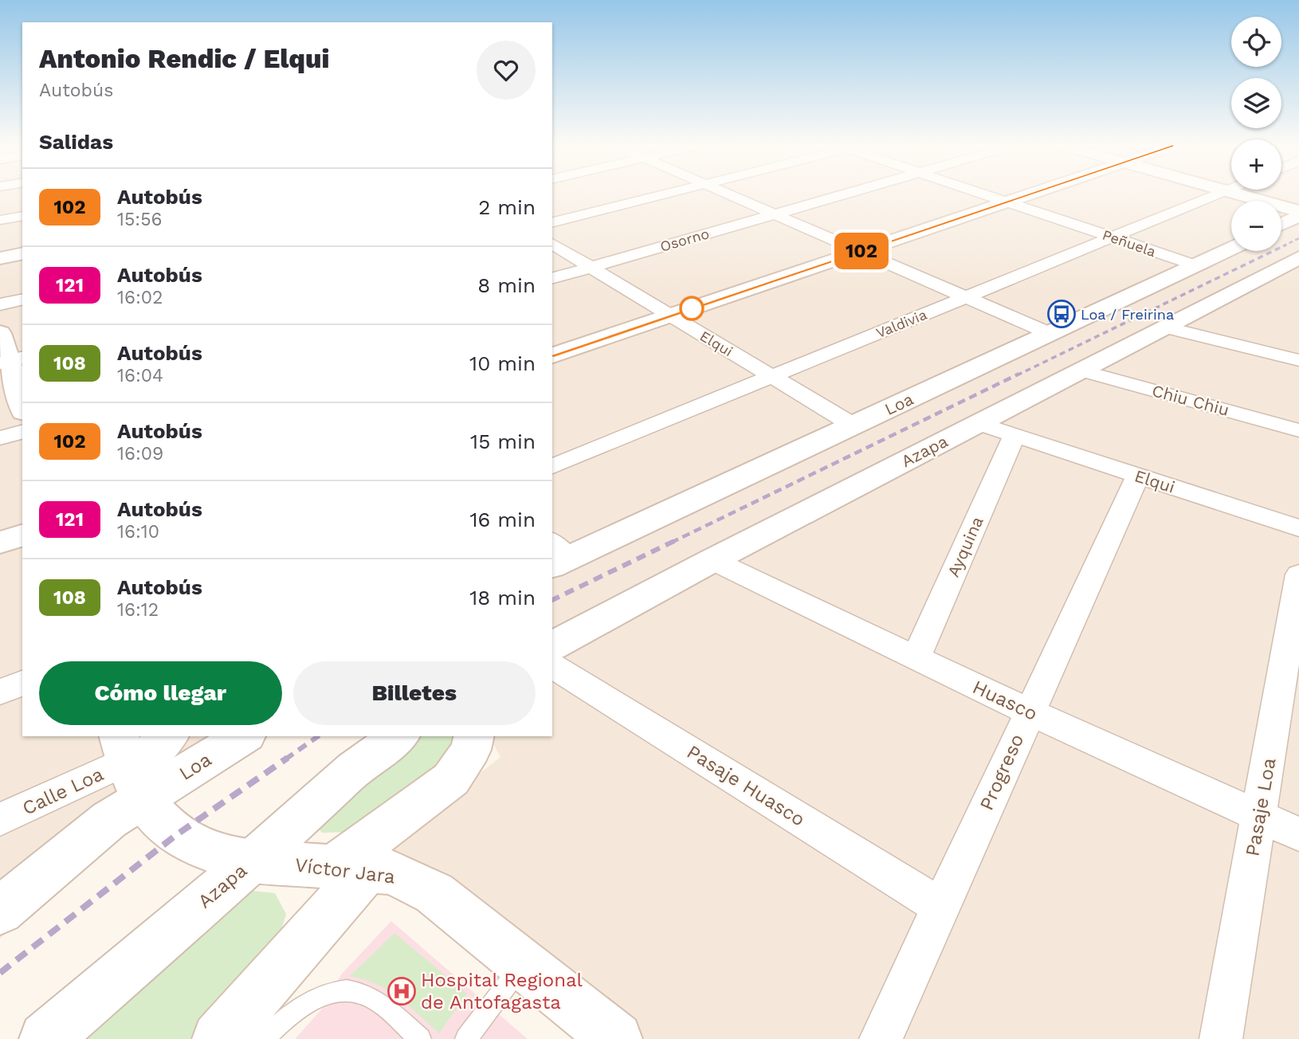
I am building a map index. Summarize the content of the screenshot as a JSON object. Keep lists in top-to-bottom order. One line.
{"streets":{"main road":["Loa","Azapa","Víctor Jara"],"street":["Osorno","Peñuela","Valdivia","Elqui","Chiu Chiu","Ayquina","Huasco","Progreso","Pasaje Huasco","Calle Loa","Pasaje Loa"]},"crossings":[["Osorno","Elqui"],["Peñuela","Valdivia"],["Peñuela","Loa"],["Valdivia","Elqui"],["Elqui","Loa"],["Elqui","Azapa"],["Elqui","Ayquina"],["Elqui","Progreso"],["Chiu Chiu","Azapa"],["Loa","Calle Loa"],["Loa","Víctor Jara"],["Azapa","Huasco"],["Azapa","Víctor Jara"],["Ayquina","Huasco"],["Huasco","Progreso"],["Huasco","Pasaje Loa"],["Progreso","Pasaje Huasco"],["Calle Loa","Víctor Jara"]],"places":{"bus stop":["Loa / Freirina"],"hospital":["Hospital Regional de Antofagasta"]},"lines":["bus line 102"],"page":{"on_map":"102","map_buttons":["+","−"],"heading":[["Antonio Rendic / Elqui","Autobús"],"Salidas"],"list":[{"mark":"102","name":"Autobús","note":"15:56","value":"2 min"},{"mark":"121","name":"Autobús","note":"16:02","value":"8 min"},{"mark":"108","name":"Autobús","note":"16:04","value":"10 min"},{"mark":"102","name":"Autobús","note":"16:09","value":"15 min"},{"mark":"121","name":"Autobús","note":"16:10","value":"16 min"},{"mark":"108","name":"Autobús","note":"16:12","value":"18 min"}],"buttons":["Cómo llegar","Billetes"]}}
